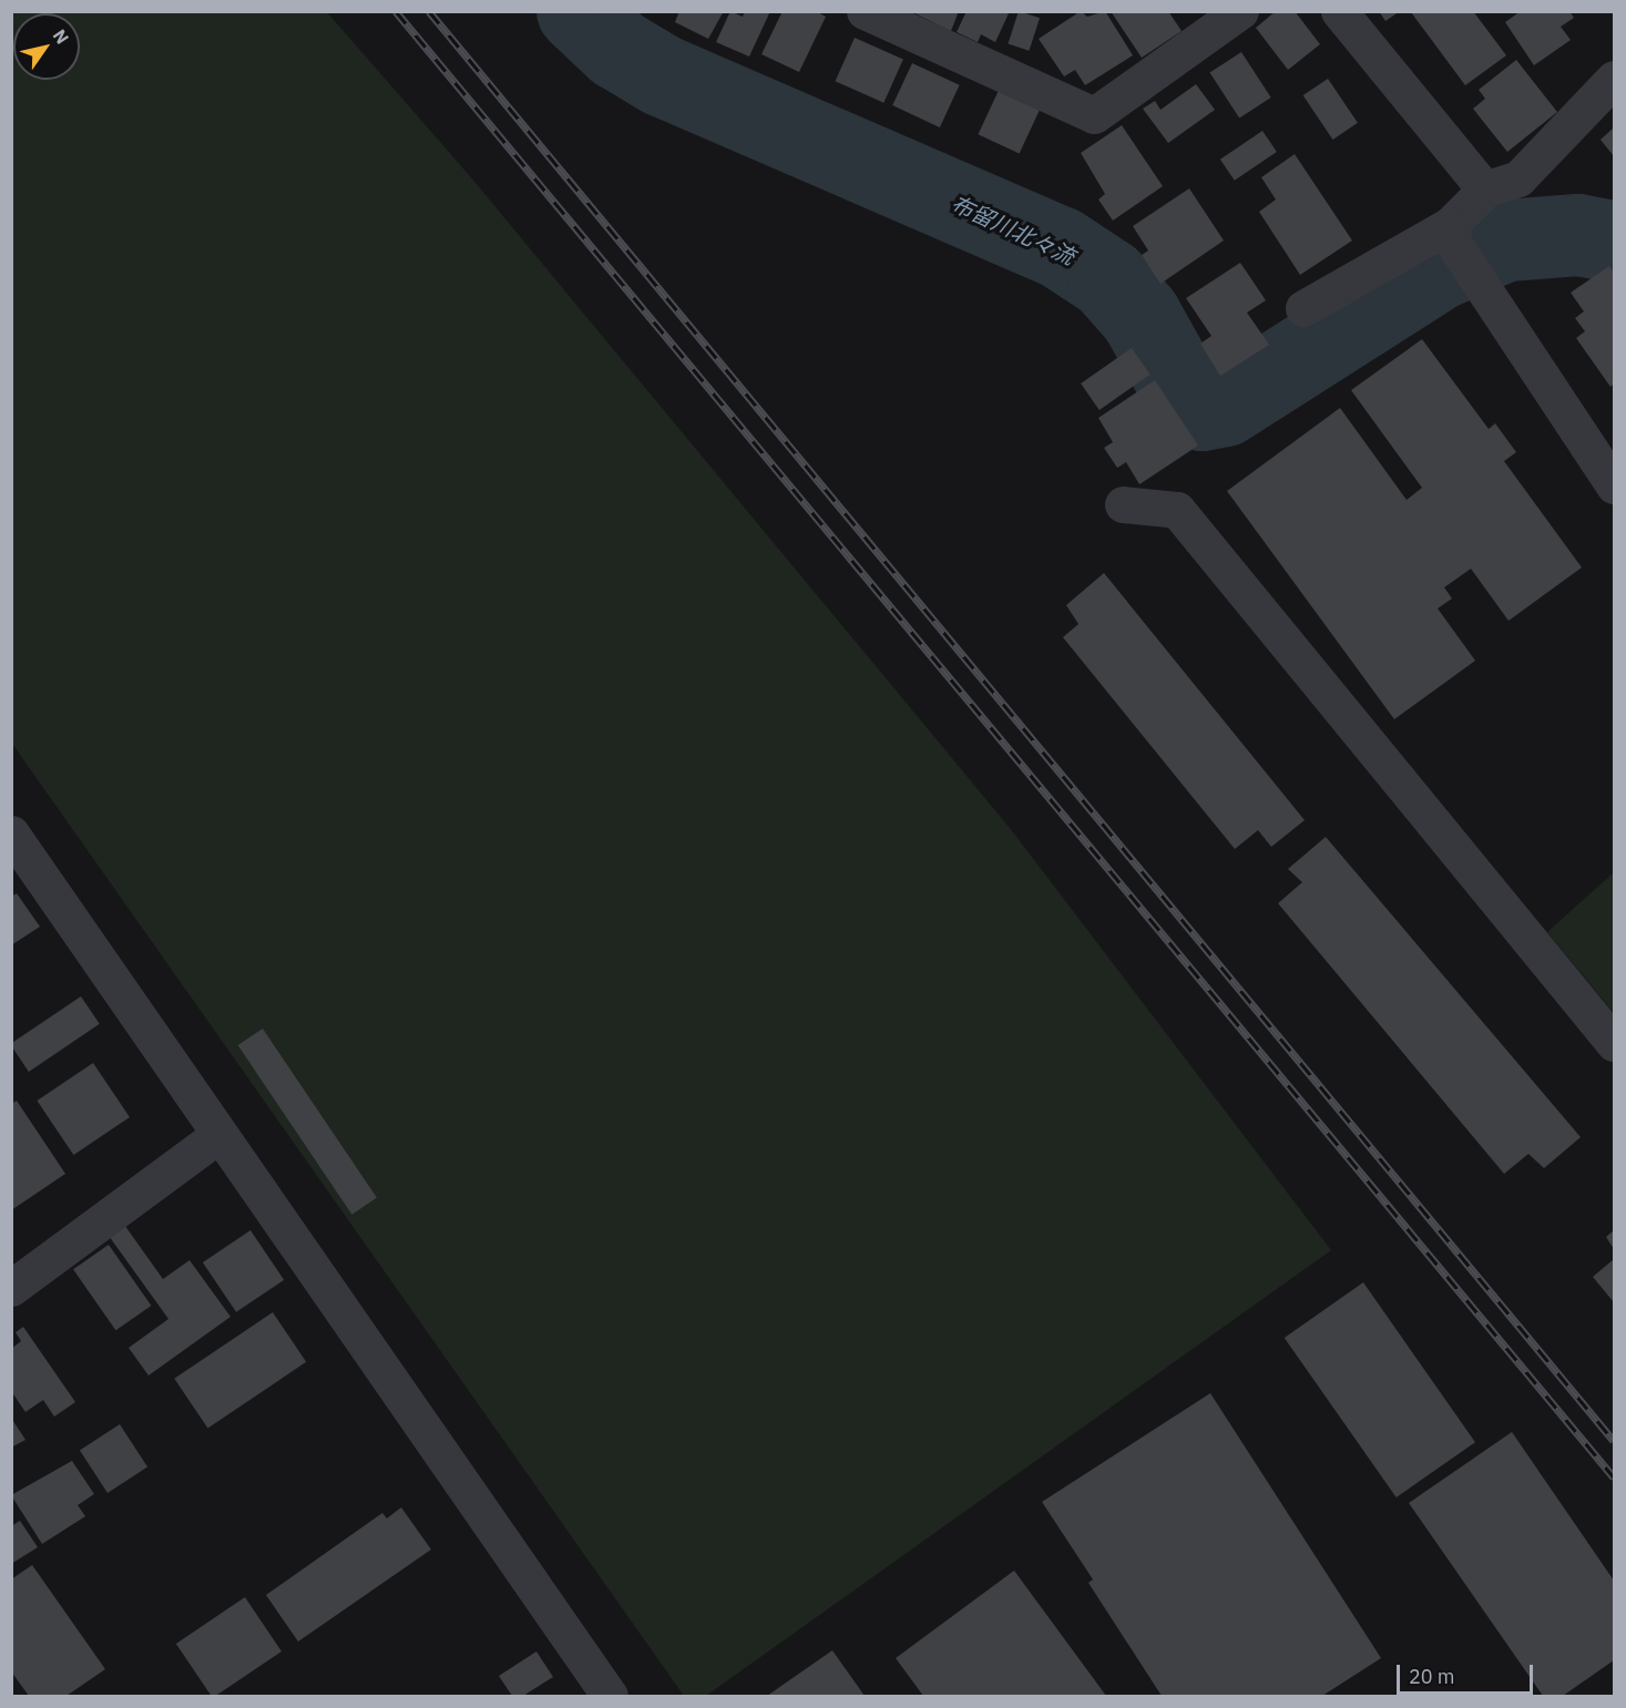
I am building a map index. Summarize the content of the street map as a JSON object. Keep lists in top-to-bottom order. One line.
{"water":["布留川北々流"],"scale_bar":"20 m","north":"top right"}
